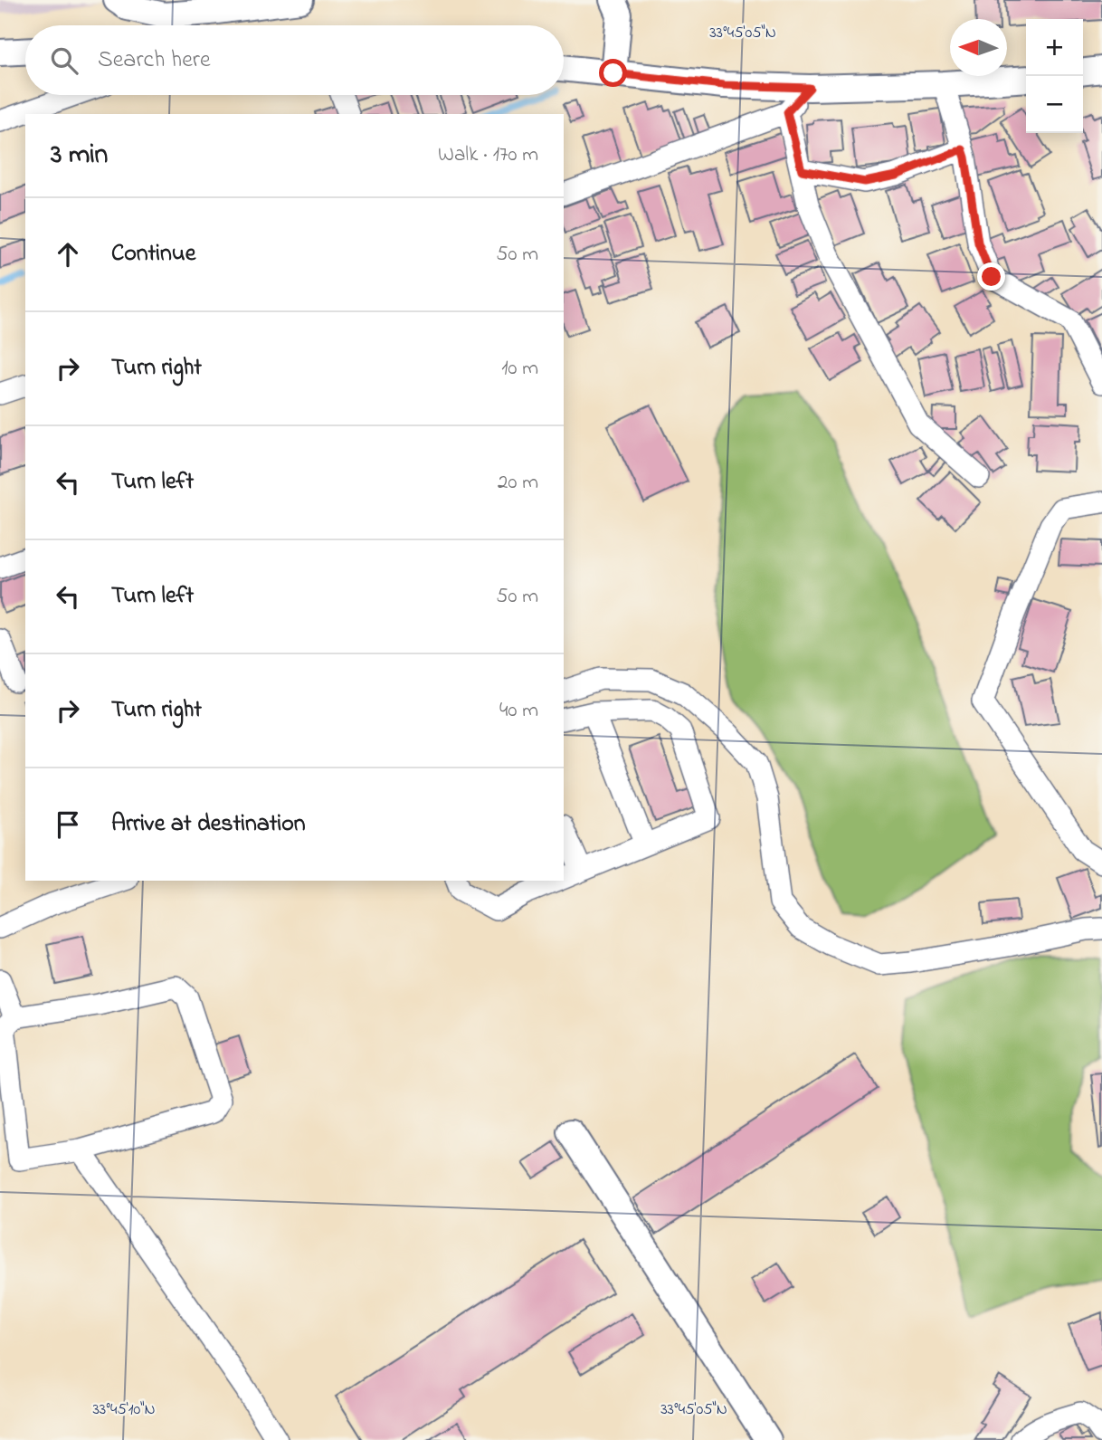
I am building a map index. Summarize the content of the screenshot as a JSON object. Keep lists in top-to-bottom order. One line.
{"north":"left","page":{"map_buttons":["+","−"],"search":"Search here","heading":["3 min","Walk · 170 m"],"list":[["Continue","50 m"],["Turn right","10 m"],["Turn left","20 m"],["Turn left","50 m"],["Turn right","40 m"],"Arrive at destination"]},"coordinates":["33°45'05\"N","33°45'10\"N"]}
